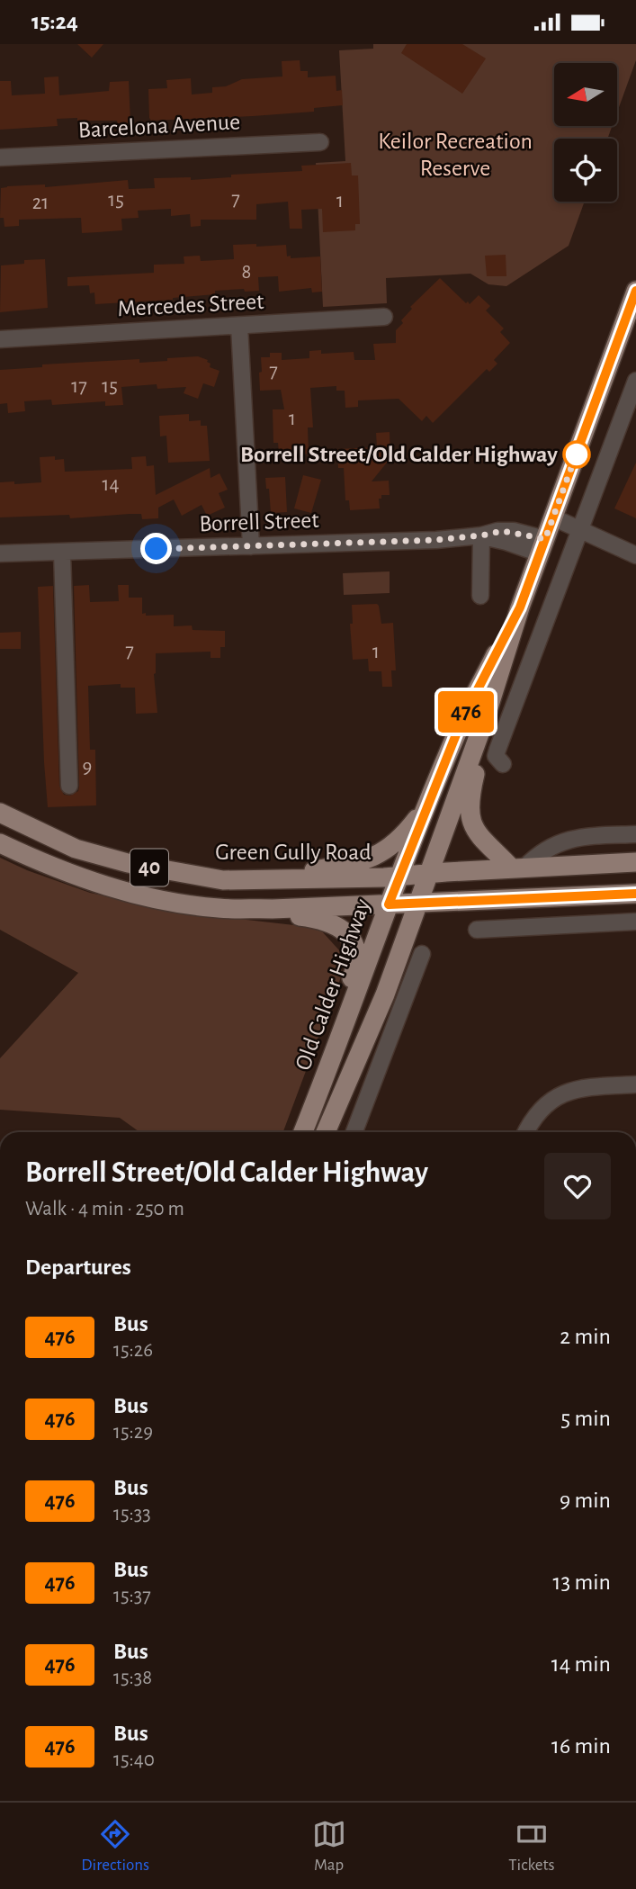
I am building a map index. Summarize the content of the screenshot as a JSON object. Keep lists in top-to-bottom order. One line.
{"streets":{"main road":["Green Gully Road","40","Old Calder Highway"],"street":["Barcelona Avenue","Mercedes Street","Borrell Street"]},"crossings":[["Borrell Street","Old Calder Highway"],["Green Gully Road","Old Calder Highway"],["40","Old Calder Highway"]],"parks":["Keilor Recreation Reserve"],"places":["Borrell Street/Old Calder Highway"],"lines":["bus line 476"],"house_numbers":["7","15","1","21","8","7","17","15","1","14","7","1","9"],"north":"left","page":{"status":"15:24","on_map":"476","heading":[["Borrell Street/Old Calder Highway","Walk · 4 min · 250 m"],"Departures"],"list":[{"mark":"476","name":"Bus","note":"15:26","value":"2 min"},{"mark":"476","name":"Bus","note":"15:29","value":"5 min"},{"mark":"476","name":"Bus","note":"15:33","value":"9 min"},{"mark":"476","name":"Bus","note":"15:37","value":"13 min"},{"mark":"476","name":"Bus","note":"15:38","value":"14 min"},{"mark":"476","name":"Bus","note":"15:40","value":"16 min"}],"tabs":["Directions","Map","Tickets"]}}
